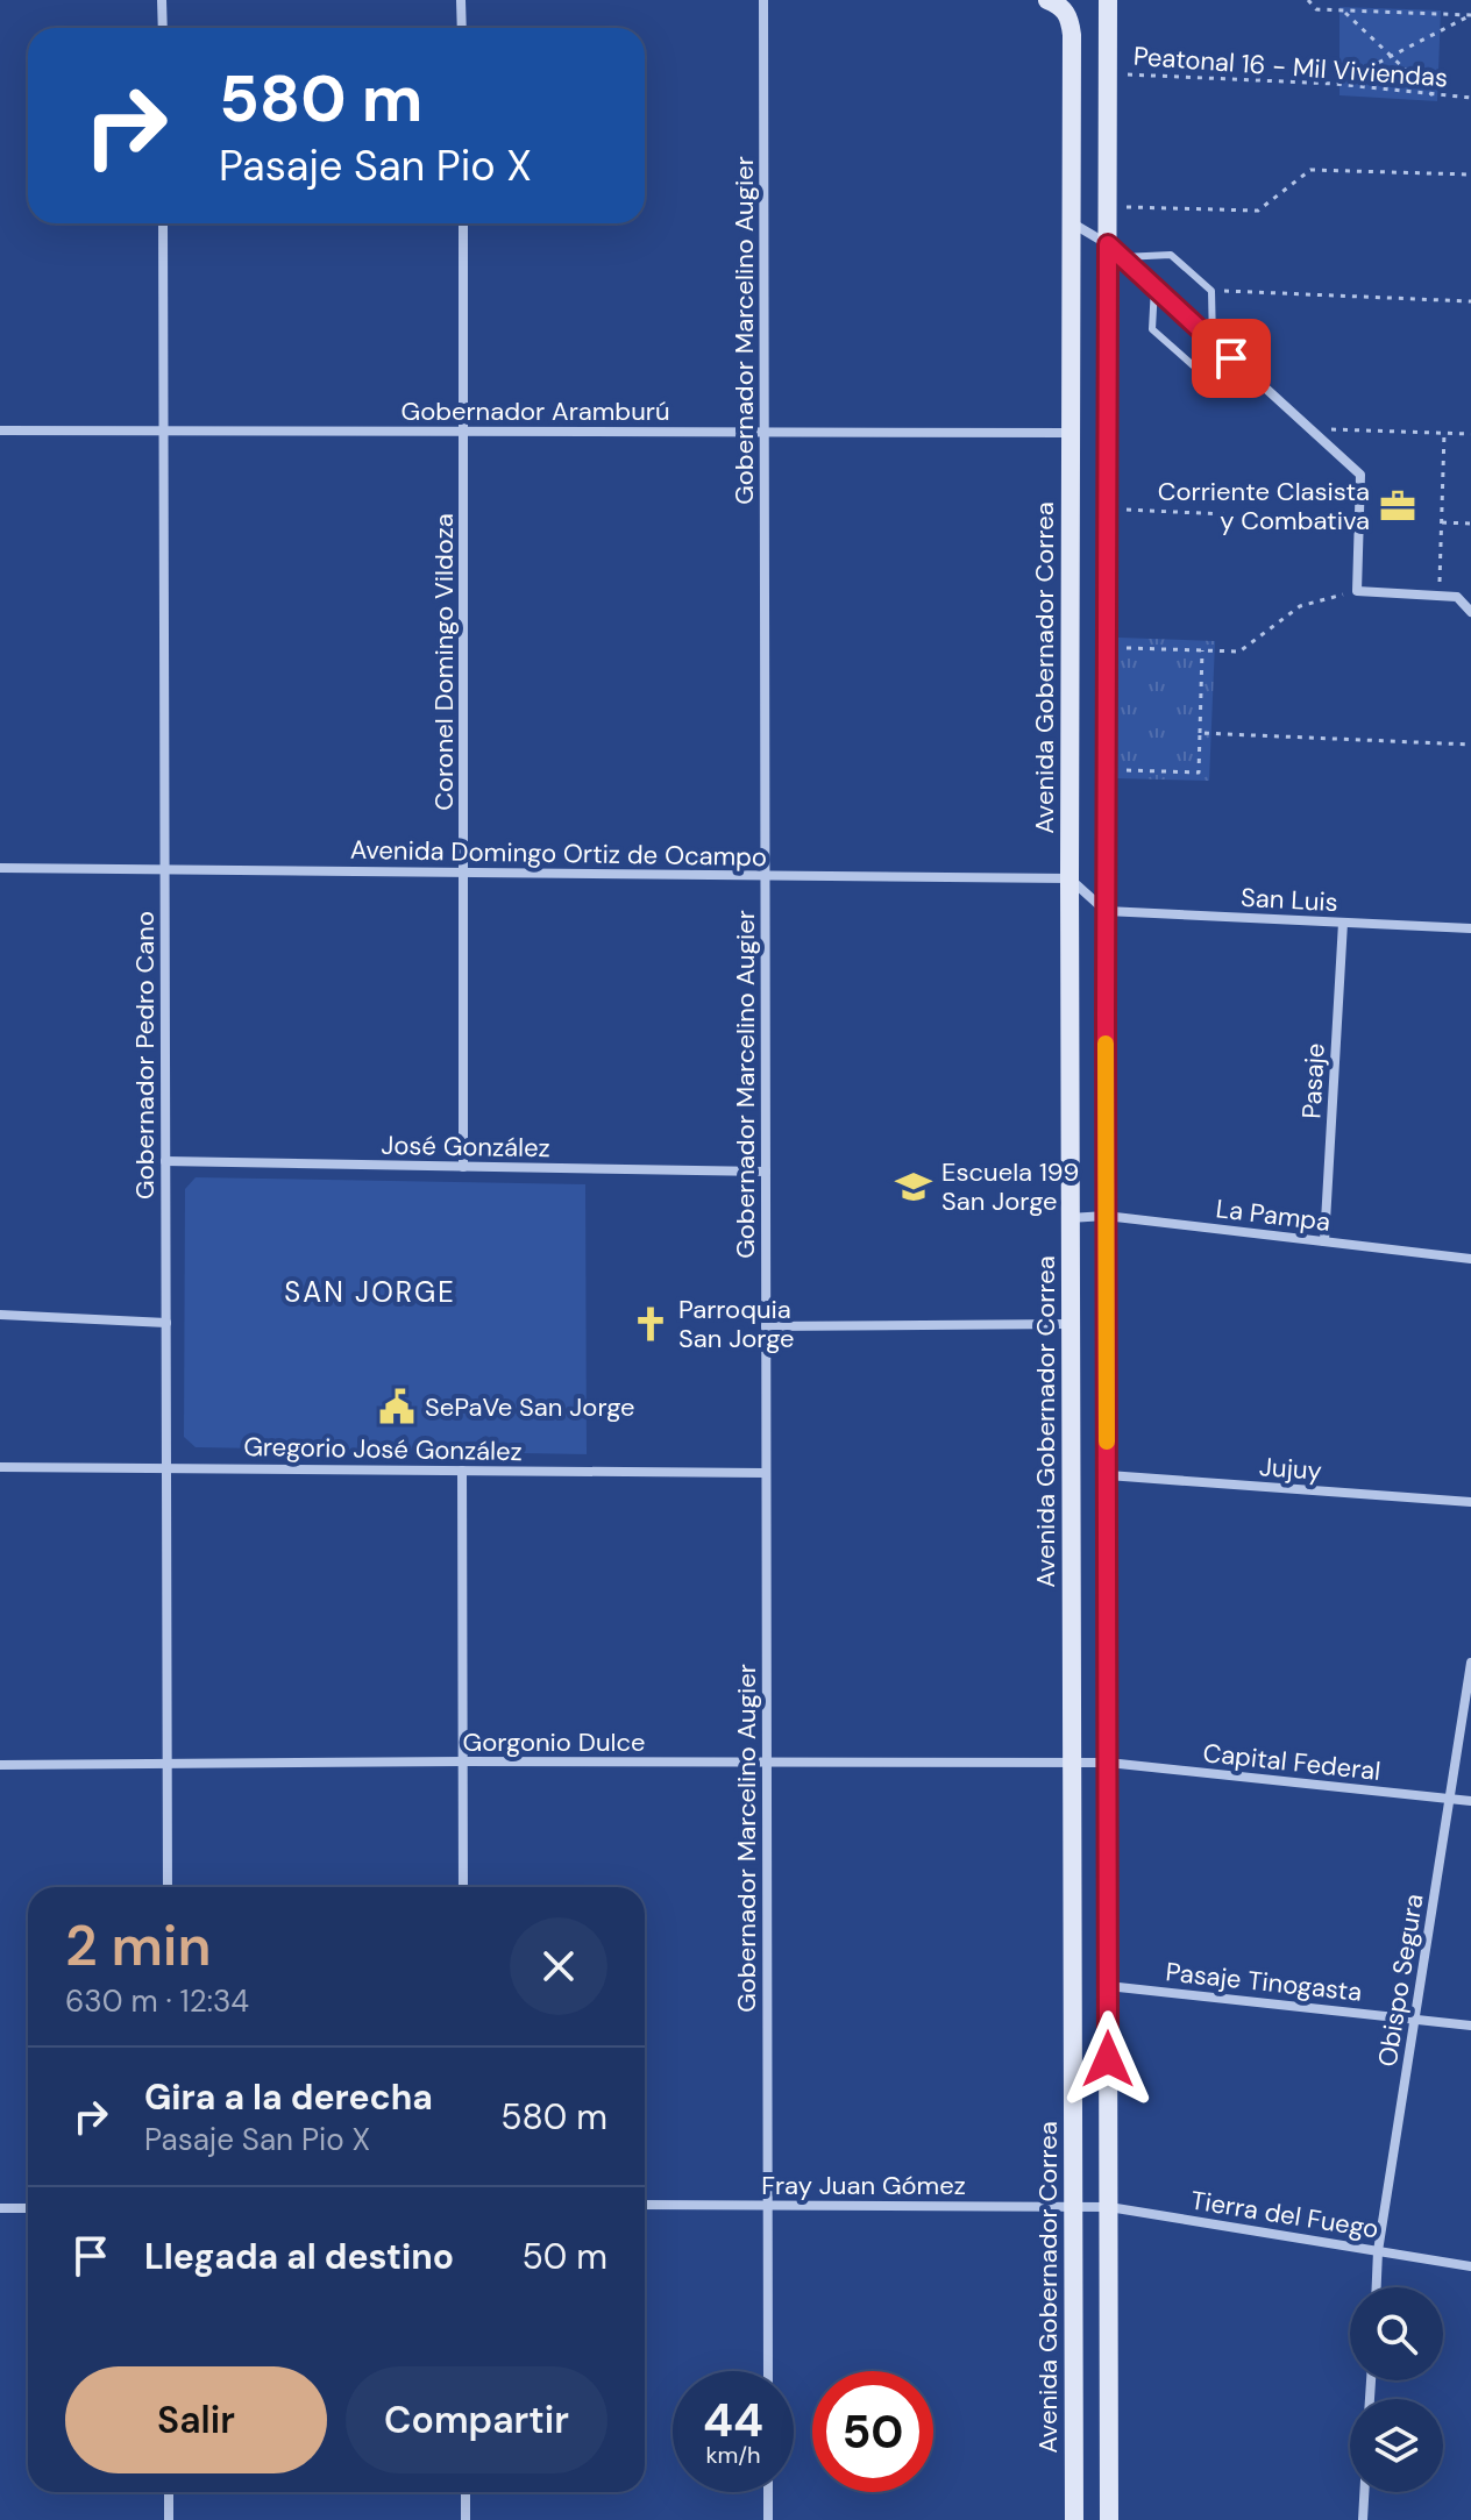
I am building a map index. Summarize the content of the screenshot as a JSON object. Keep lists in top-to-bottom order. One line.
{"streets":{"main road":["Avenida Gobernador Correa"],"street":["Gobernador Marcelino Augier","Gobernador Aramburú","Coronel Domingo Vildoza","Avenida Domingo Ortiz de Ocampo","San Luis","Gobernador Pedro Cano","Pasaje","José González","La Pampa","Gregorio José González","Jujuy","Gorgonio Dulce","Capital Federal","Obispo Segura","Pasaje Tinogasta","Fray Juan Gómez","Tierra del Fuego"],"path":["Peatonal 16 - Mil Viviendas"]},"crossings":[["Peatonal 16 - Mil Viviendas","Avenida Gobernador Correa"],["Gobernador Marcelino Augier","Gobernador Aramburú"],["Gobernador Marcelino Augier","Avenida Domingo Ortiz de Ocampo"],["Gobernador Marcelino Augier","José González"],["Gobernador Marcelino Augier","Gregorio José González"],["Gobernador Marcelino Augier","Gorgonio Dulce"],["Gobernador Marcelino Augier","Fray Juan Gómez"],["Gobernador Aramburú","Coronel Domingo Vildoza"],["Gobernador Aramburú","Avenida Gobernador Correa"],["Gobernador Aramburú","Gobernador Pedro Cano"],["Coronel Domingo Vildoza","Avenida Domingo Ortiz de Ocampo"],["Coronel Domingo Vildoza","José González"],["Avenida Gobernador Correa","Avenida Domingo Ortiz de Ocampo"],["Avenida Gobernador Correa","San Luis"],["Avenida Gobernador Correa","La Pampa"],["Avenida Gobernador Correa","Jujuy"],["Avenida Gobernador Correa","Gorgonio Dulce"],["Avenida Gobernador Correa","Capital Federal"],["Avenida Gobernador Correa","Pasaje Tinogasta"],["Avenida Gobernador Correa","Fray Juan Gómez"],["Avenida Gobernador Correa","Tierra del Fuego"],["Avenida Domingo Ortiz de Ocampo","Gobernador Pedro Cano"],["San Luis","Pasaje"],["Gobernador Pedro Cano","José González"],["Gobernador Pedro Cano","Gregorio José González"],["Gobernador Pedro Cano","Gorgonio Dulce"],["Pasaje","La Pampa"],["Gorgonio Dulce","Capital Federal"],["Capital Federal","Obispo Segura"],["Obispo Segura","Pasaje Tinogasta"],["Obispo Segura","Tierra del Fuego"],["Fray Juan Gómez","Tierra del Fuego"]],"districts":["SAN JORGE"],"places":{"office":["Corriente Clasista y Combativa"],"school or university":["Escuela 199 San Jorge"],"church":["Parroquia San Jorge"],"public building":["SePaVe San Jorge"]},"page":{"turn":["580 m","Pasaje San Pio X"],"heading":["2 min","630 m · 12:34"],"list":[{"name":"Gira a la derecha","note":"Pasaje San Pio X","value":"580 m"},{"name":"Llegada al destino","value":"50 m"}],"buttons":["Salir","Compartir"],"speed":"44 km/h","limit":"50"}}
